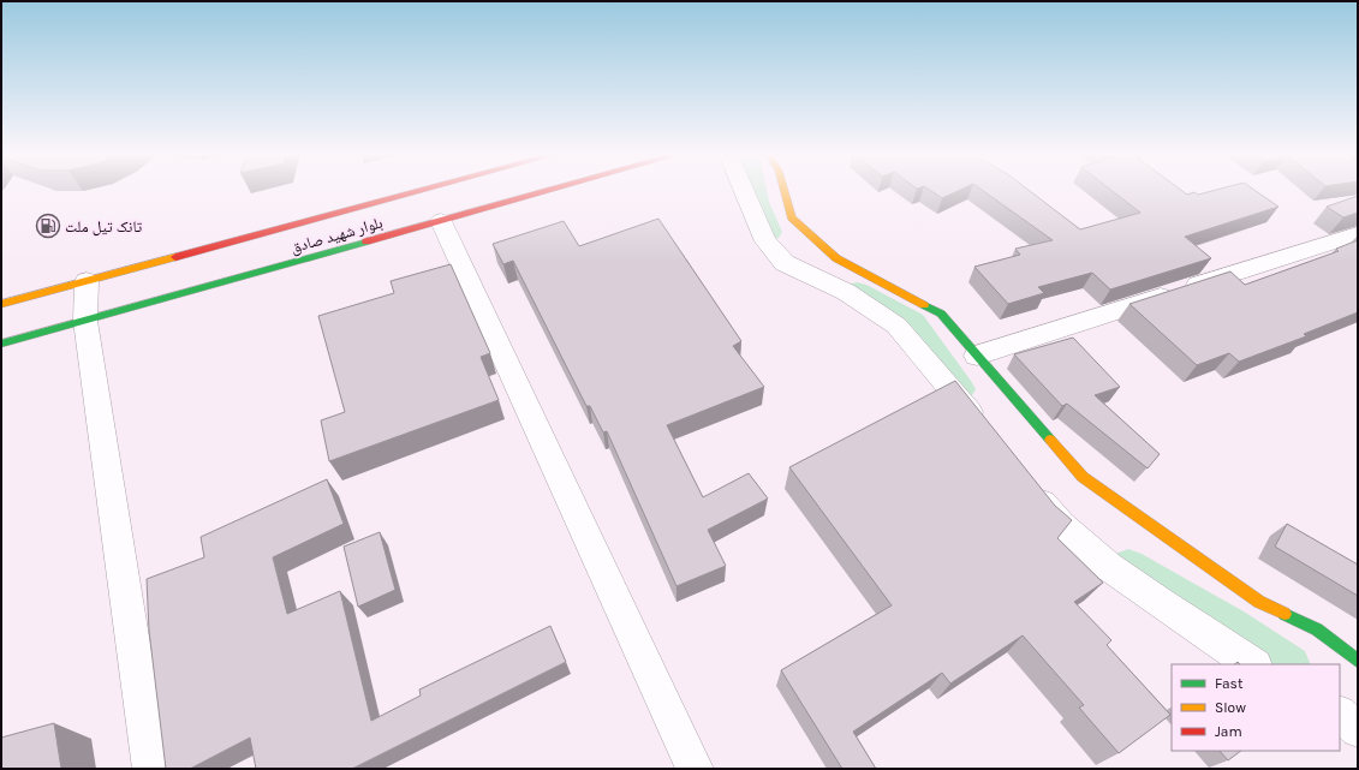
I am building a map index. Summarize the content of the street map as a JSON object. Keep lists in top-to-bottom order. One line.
{"streets":{"main road":["بلوار شهید صادق"]},"places":{"fuel station":["تانک تیل ملت"]},"legend":["Fast","Slow","Jam"]}
